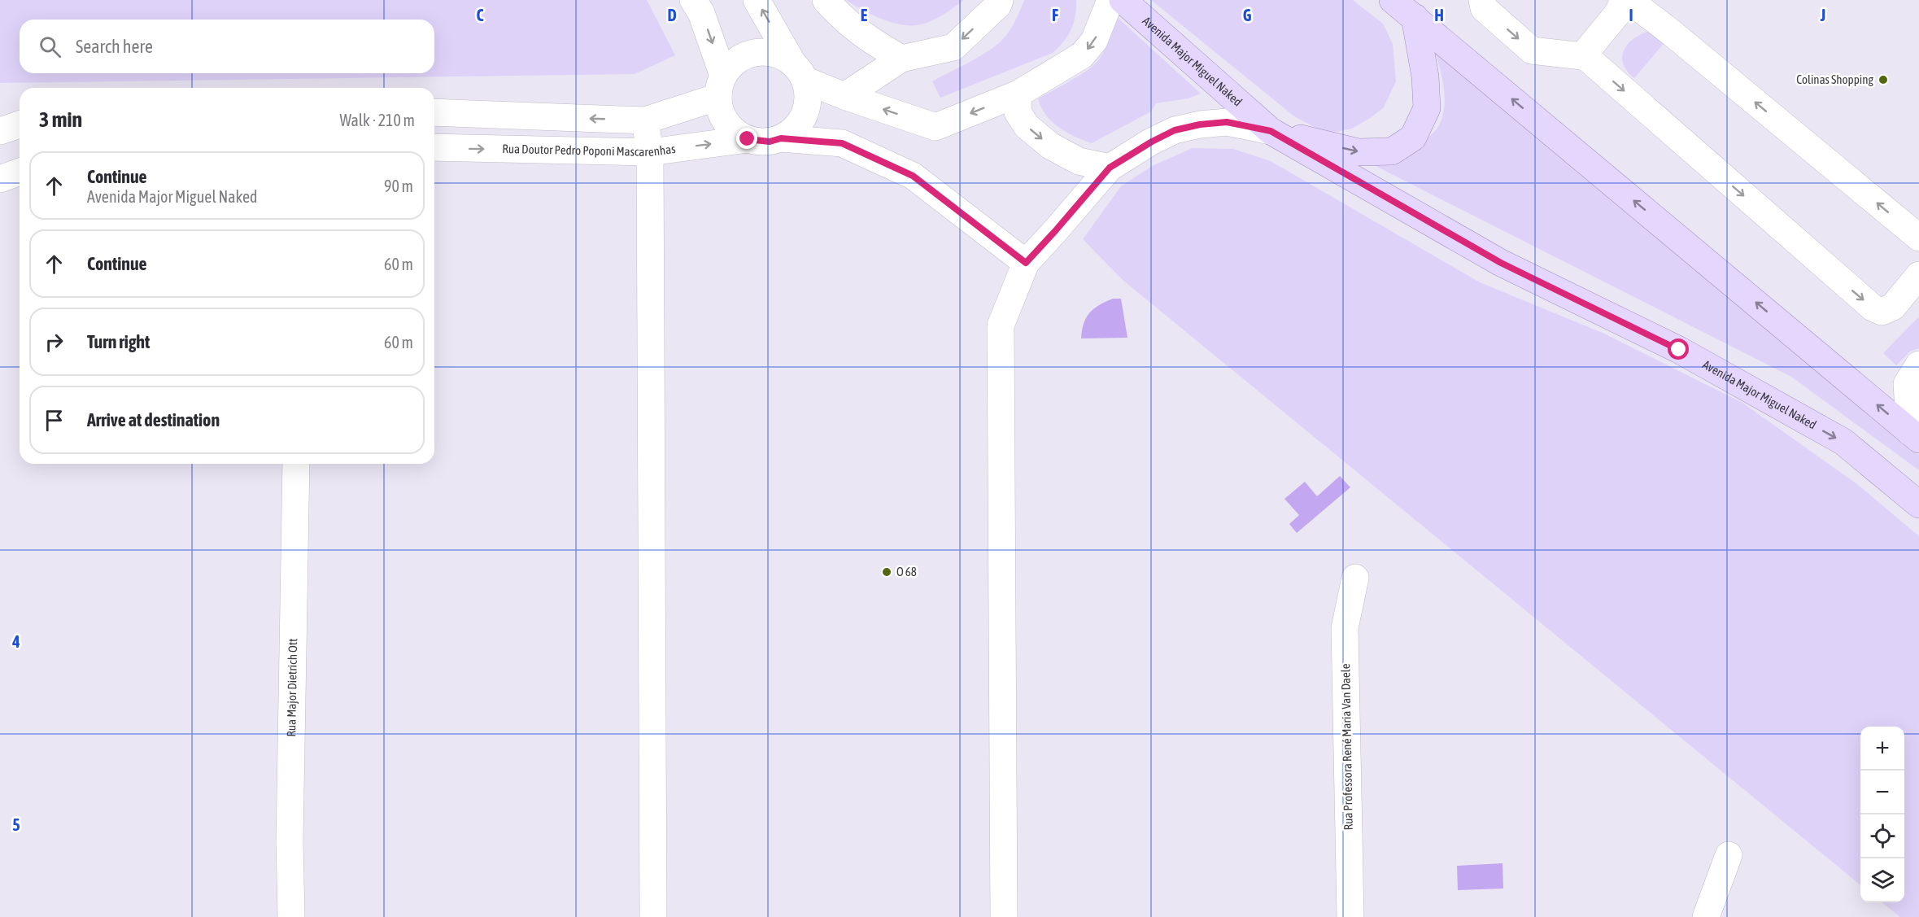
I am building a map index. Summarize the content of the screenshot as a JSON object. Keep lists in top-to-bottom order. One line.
{"streets":{"main road":["Avenida Major Miguel Naked"],"street":["Rua Doutor Pedro Poponi Mascarenhas","Rua Major Dietrich Ott","Rua Professora René Maria Van Daele"]},"places":["Colinas Shopping","O 68"],"page":{"search":"Search here","heading":["3 min","Walk · 210 m"],"list":[["Continue","Avenida Major Miguel Naked","90 m"],["Continue","60 m"],["Turn right","60 m"],"Arrive at destination"],"map_buttons":["+","−"]},"grid":{"columns":["C","D","E","F","G","H","I","J"],"rows":["4","5"]}}
